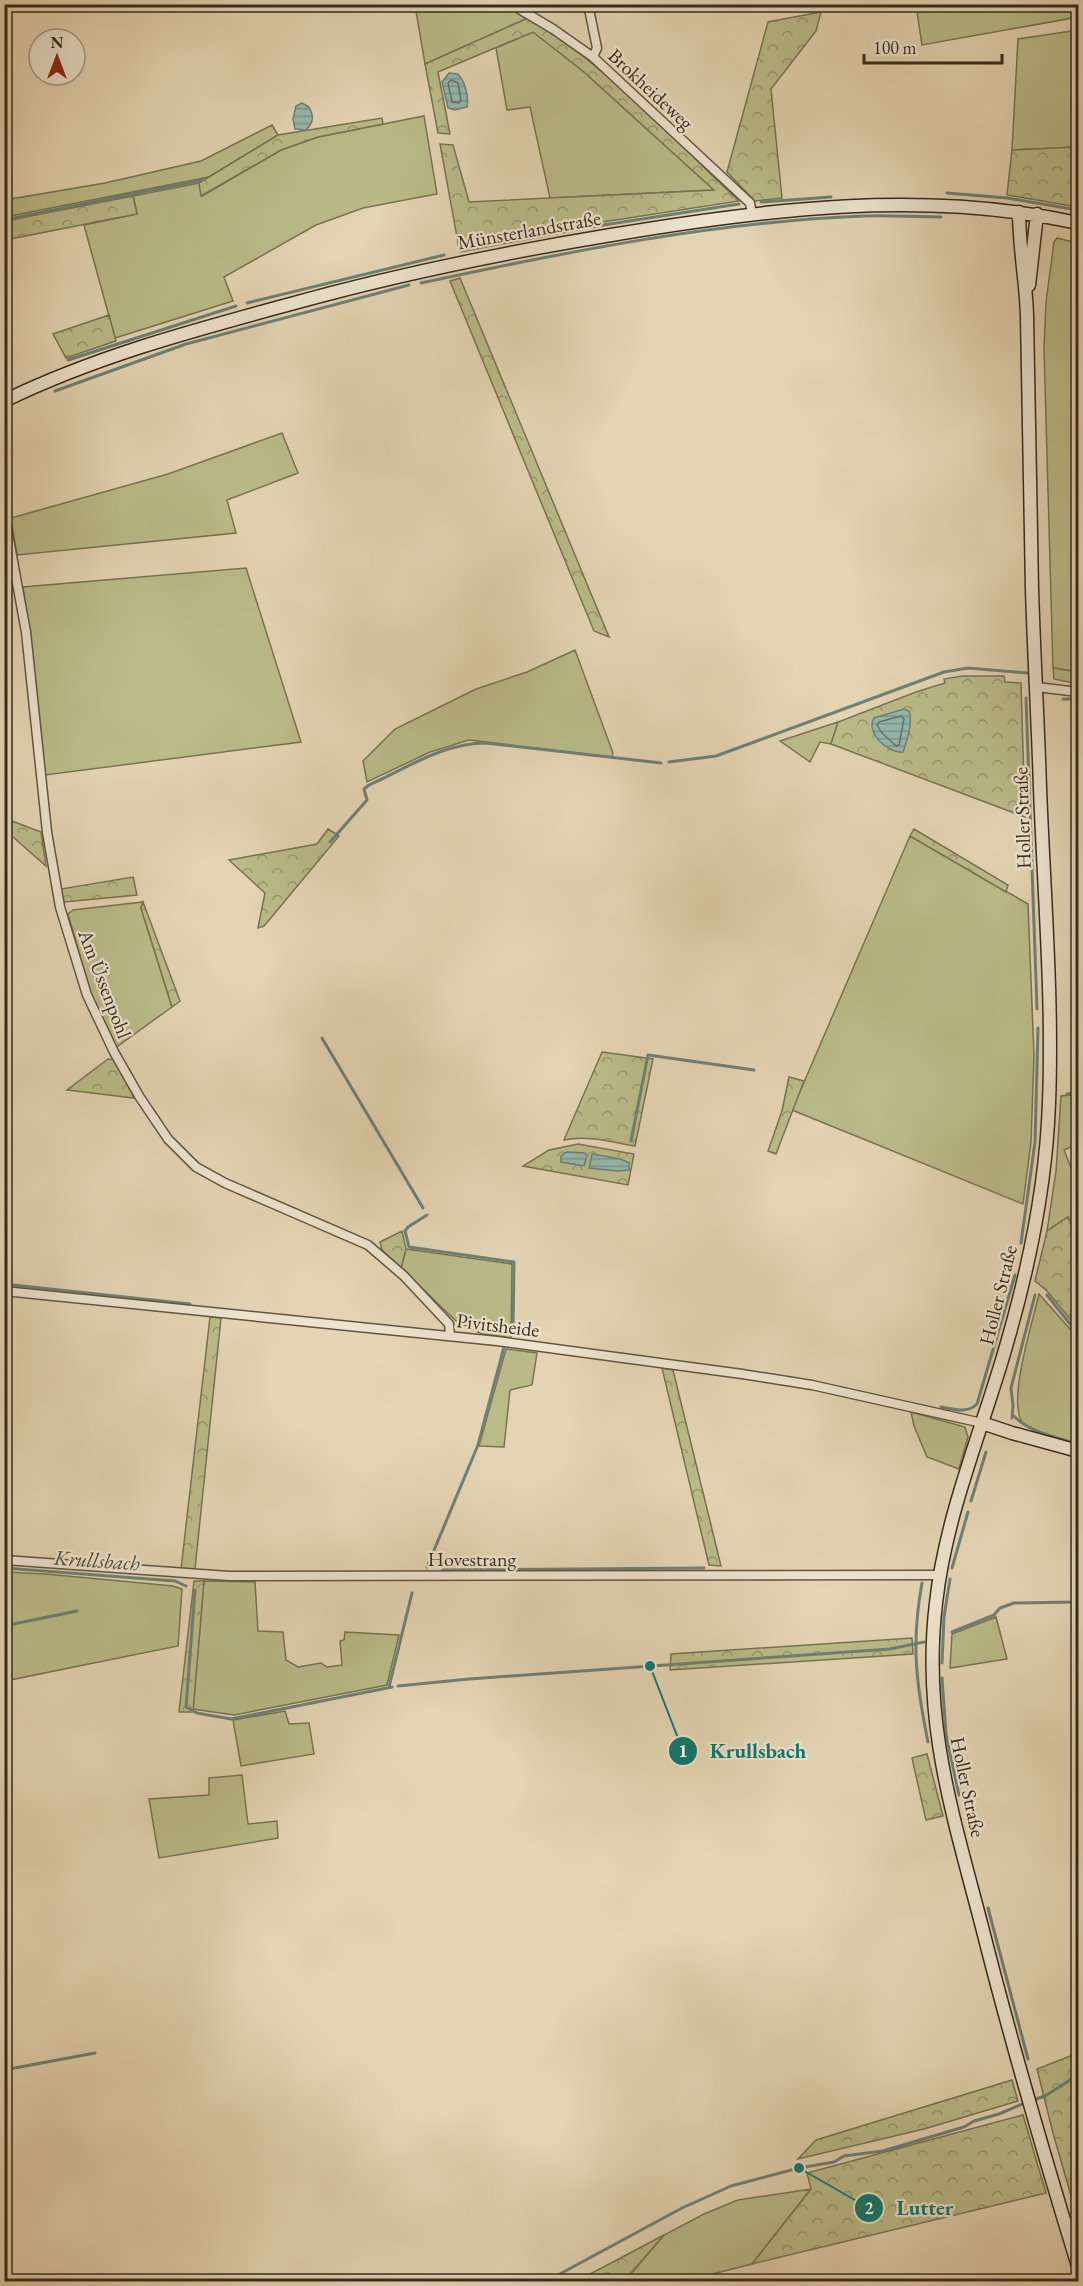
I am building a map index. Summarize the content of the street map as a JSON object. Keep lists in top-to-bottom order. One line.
{"streets":{"street":["Brokheideweg","Münsterlandstraße","Holler Straße","Am Üssenpohl","Pivitsheide","Hovestrang"]},"crossings":[["Brokheideweg","Münsterlandstraße"],["Münsterlandstraße","Holler Straße"],["Holler Straße","Pivitsheide"],["Holler Straße","Hovestrang"],["Am Üssenpohl","Pivitsheide"]],"water":["Krullsbach"],"places":["Krullsbach","Lutter"],"scale_bar":"100 m","north":"top"}
